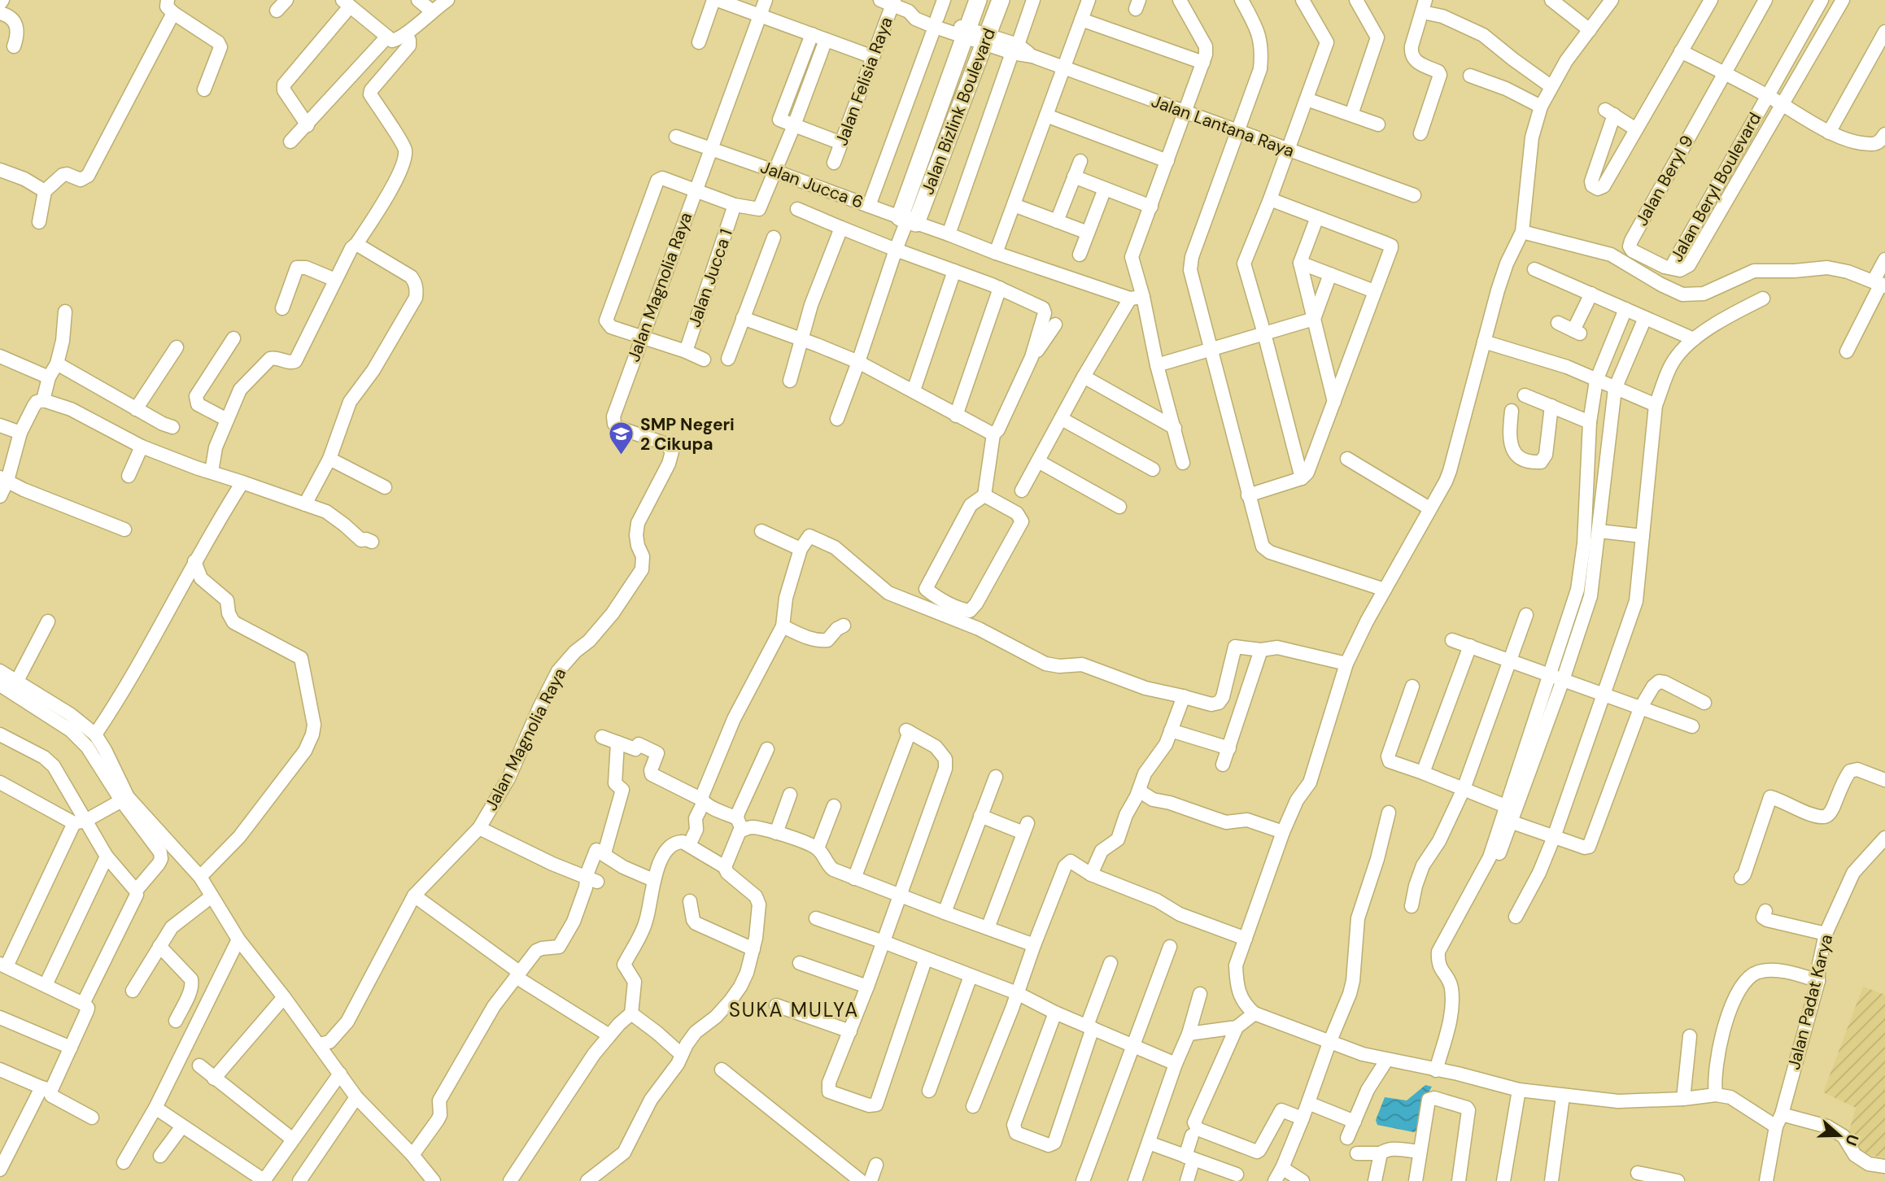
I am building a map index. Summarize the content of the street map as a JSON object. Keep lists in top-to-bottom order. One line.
{"streets":{"street":["Jalan Felisia Raya","Jalan Bizlink Boulevard","Jalan Lantana Raya","Jalan Beryl 9","Jalan Jucca 6","Jalan Beryl Boulevard","Jalan Jucca 1","Jalan Magnolia Raya","Jalan Padat Karya"]},"crossings":[["Jalan Felisia Raya","Jalan Lantana Raya"],["Jalan Bizlink Boulevard","Jalan Lantana Raya"],["Jalan Bizlink Boulevard","Jalan Jucca 6"],["Jalan Beryl 9","Jalan Beryl Boulevard"],["Jalan Jucca 6","Jalan Magnolia Raya"]],"districts":["SUKA MULYA"],"places":{"school or university":["SMP Negeri 2 Cikupa"]},"north":"right"}
